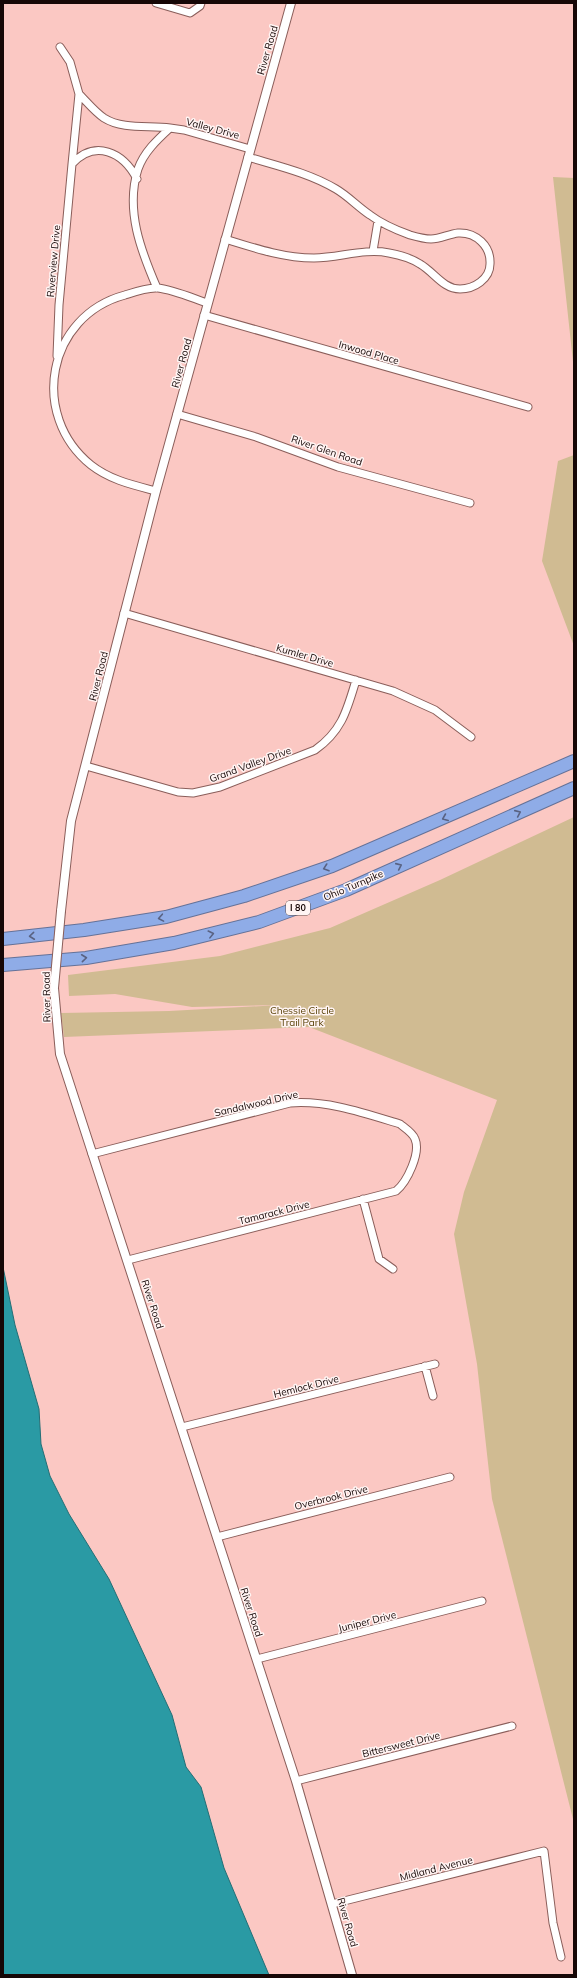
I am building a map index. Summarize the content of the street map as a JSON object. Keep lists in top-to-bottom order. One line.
{"streets":{"highway":["Ohio Turnpike","I 80"],"street":["River Road","Valley Drive","Riverview Drive","Inwood Place","River Glen Road","Kumler Drive","Grand Valley Drive","Sandalwood Drive","Tamarack Drive","Hemlock Drive","Overbrook Drive","Juniper Drive","Bittersweet Drive","Midland Avenue"]},"crossings":[["River Road","Valley Drive"],["River Road","Riverview Drive"],["River Road","Inwood Place"],["River Road","River Glen Road"],["River Road","Kumler Drive"],["River Road","Grand Valley Drive"],["River Road","Sandalwood Drive"],["River Road","Tamarack Drive"],["River Road","Hemlock Drive"],["River Road","Overbrook Drive"],["River Road","Juniper Drive"],["River Road","Bittersweet Drive"],["River Road","Midland Avenue"],["Valley Drive","Riverview Drive"],["Kumler Drive","Grand Valley Drive"],["Sandalwood Drive","Tamarack Drive"]],"parks":["Chessie Circle Trail Park"]}
